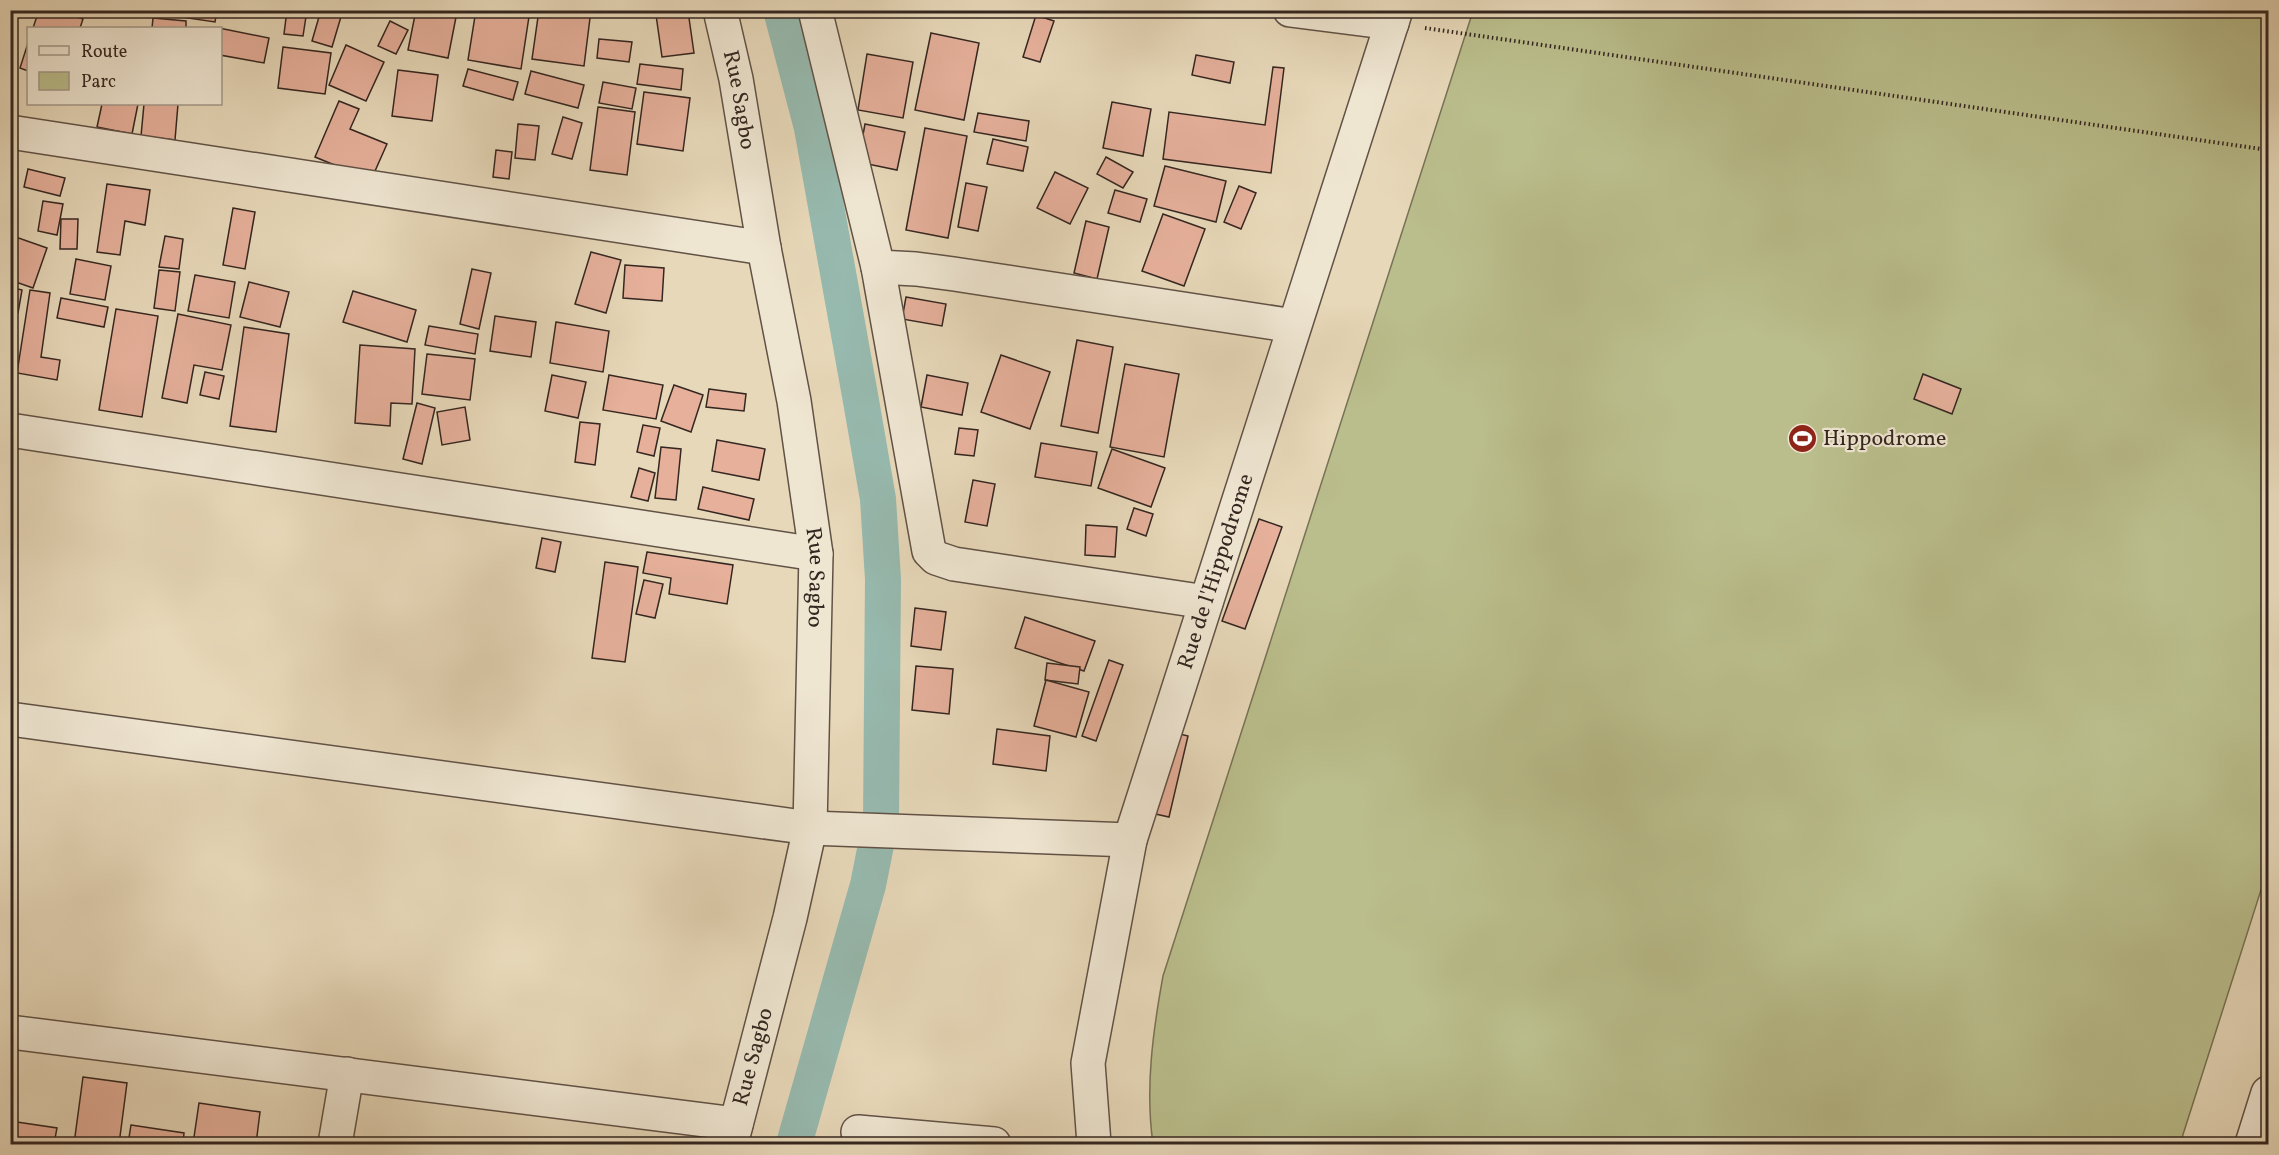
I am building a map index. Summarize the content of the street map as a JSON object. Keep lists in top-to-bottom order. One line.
{"streets":{"street":["Rue Sagbo","Rue de l'Hippodrome"]},"places":{"sports":["Hippodrome"]},"legend":["Route","Parc"]}
